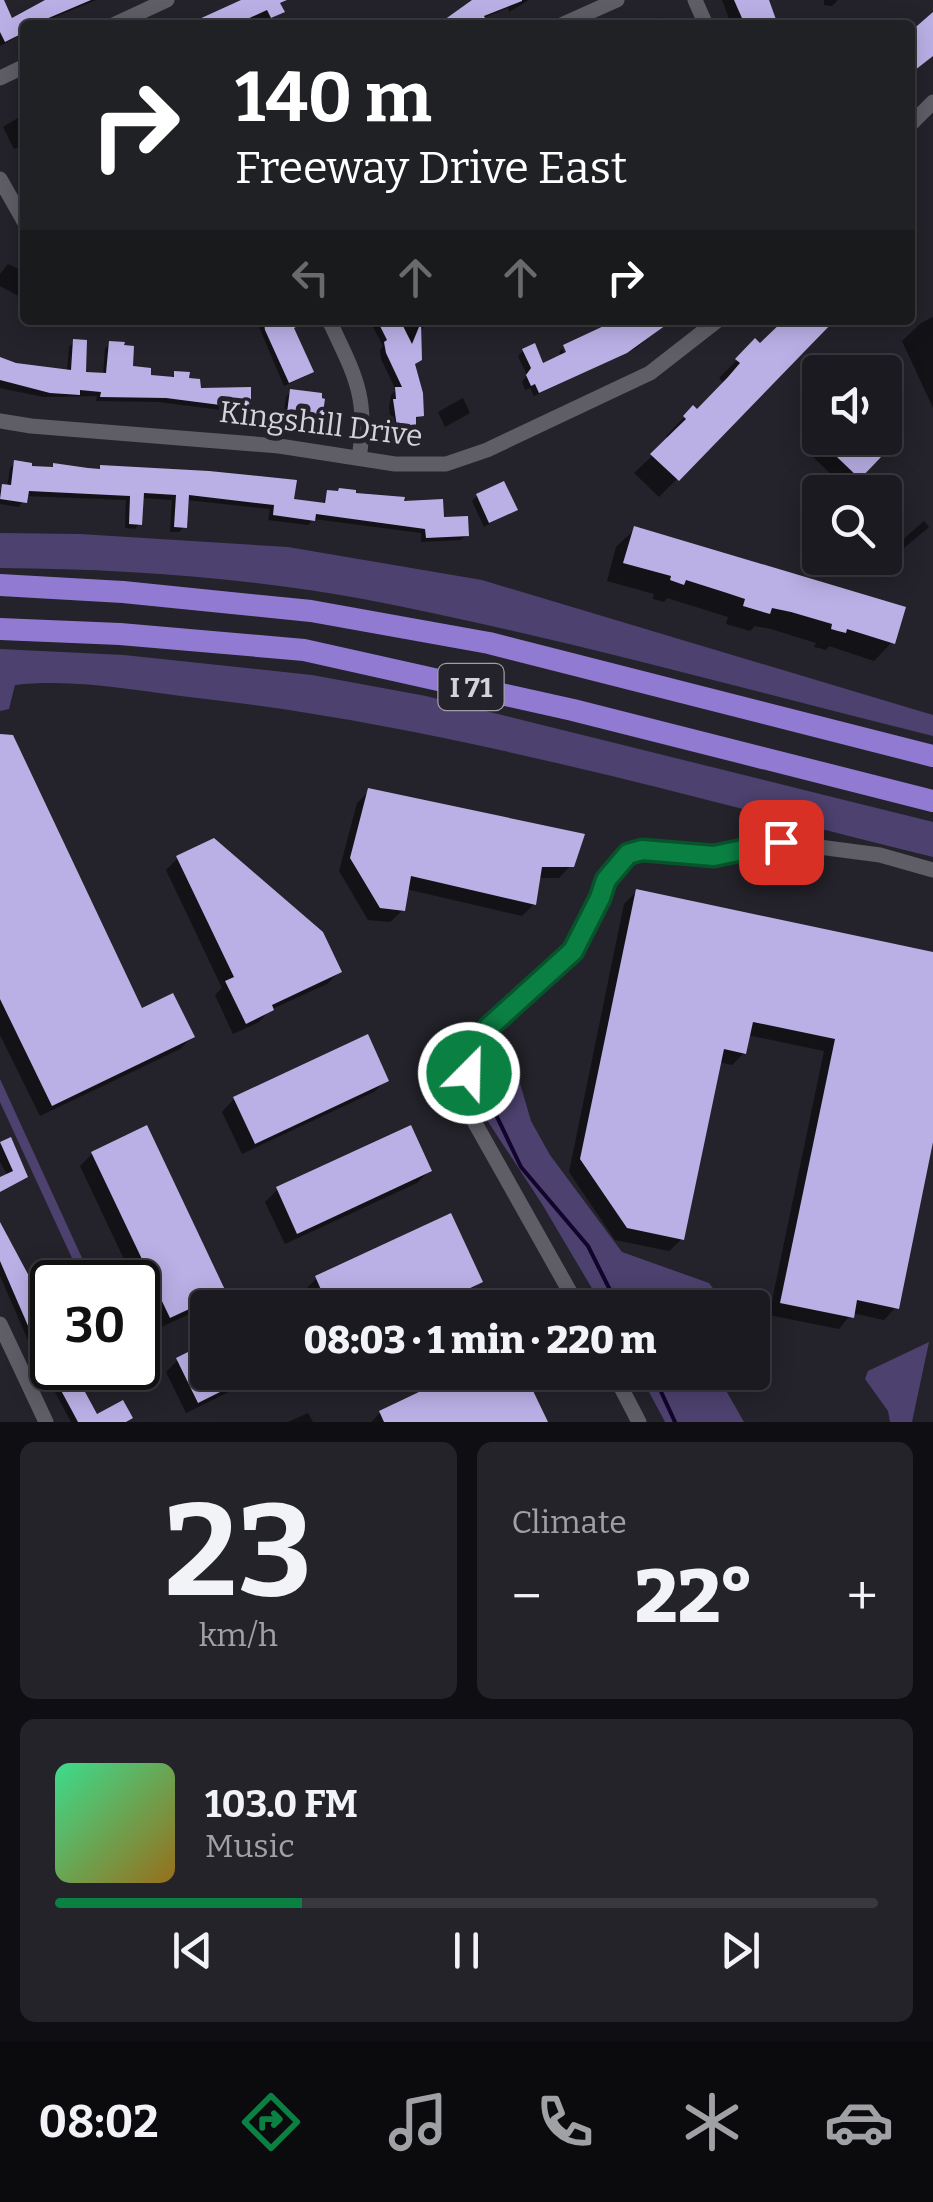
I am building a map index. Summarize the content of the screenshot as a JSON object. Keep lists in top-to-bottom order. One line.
{"streets":{"highway":["I 71"],"street":["Kingshill Drive"]},"page":{"turn":["140 m","Freeway Drive East"],"limit":"30","trip":"08:03 · 1 min · 220 m","tile":[["23","km/h"],"Climate"],"heat":["−","22°","+"],"song":["103.0 FM","Music"],"tabs":"08:02"}}
